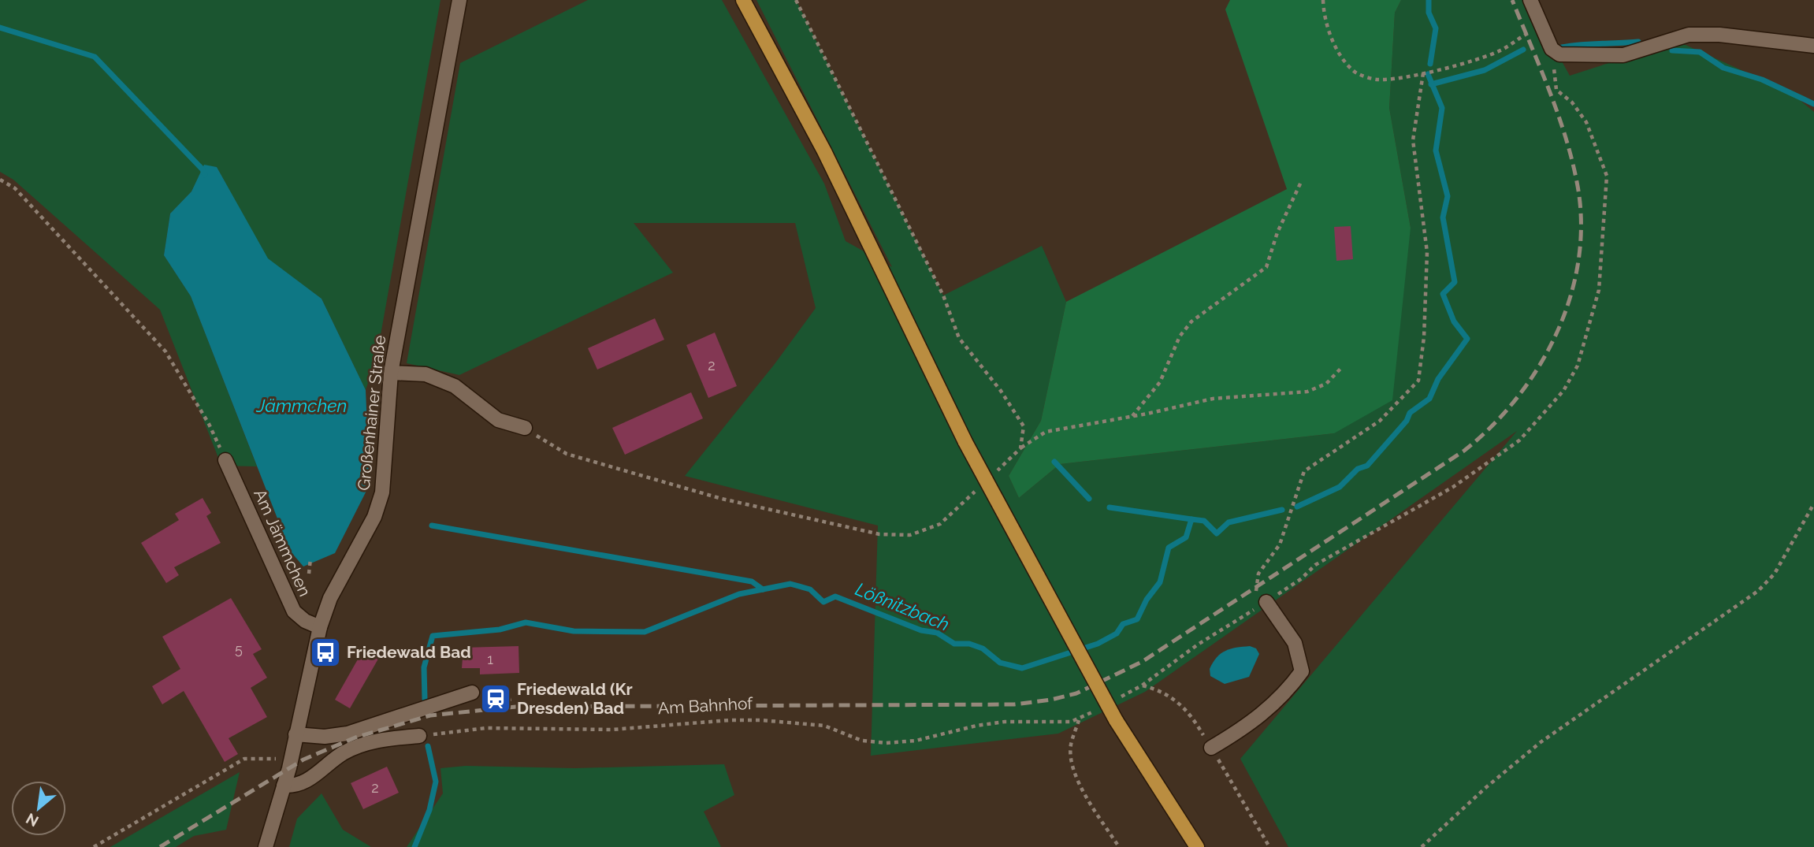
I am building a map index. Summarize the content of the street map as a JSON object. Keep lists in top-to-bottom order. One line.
{"streets":{"street":["Großenhainer Straße","Am Jämmchen"],"path":["Am Bahnhof"]},"crossings":[["Großenhainer Straße","Am Jämmchen"]],"water":["Jämmchen","Lößnitzbach"],"places":{"bus stop":["Friedewald Bad"],"station":["Friedewald (Kr Dresden) Bad"]},"house_numbers":["2","5","1","2"],"north":"bottom left"}
